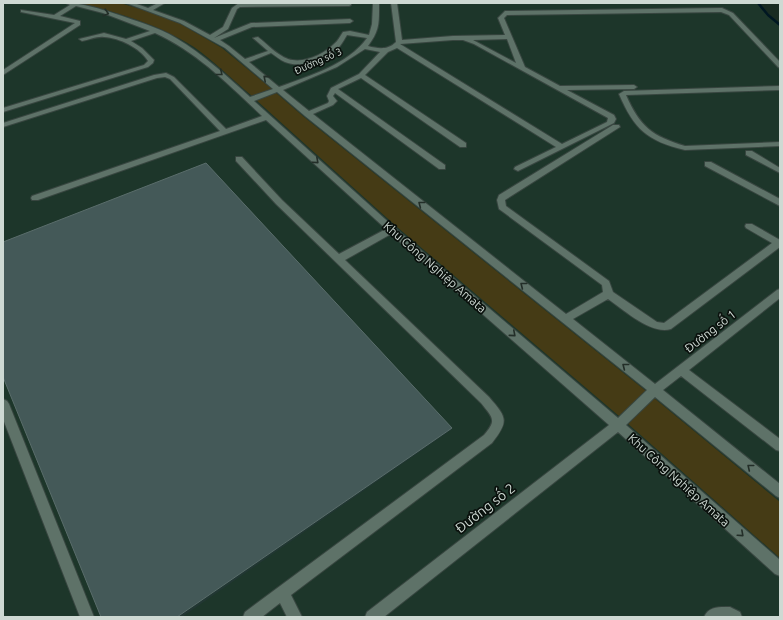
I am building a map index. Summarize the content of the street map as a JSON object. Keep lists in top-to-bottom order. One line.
{"streets":{"street":["Đường số 3","Khu Công Nghiệp Amata","Đường số 1","Đường số 2"]},"crossings":[["Đường số 3","Khu Công Nghiệp Amata"],["Khu Công Nghiệp Amata","Đường số 1"],["Khu Công Nghiệp Amata","Đường số 2"],["Đường số 1","Đường số 2"]]}
